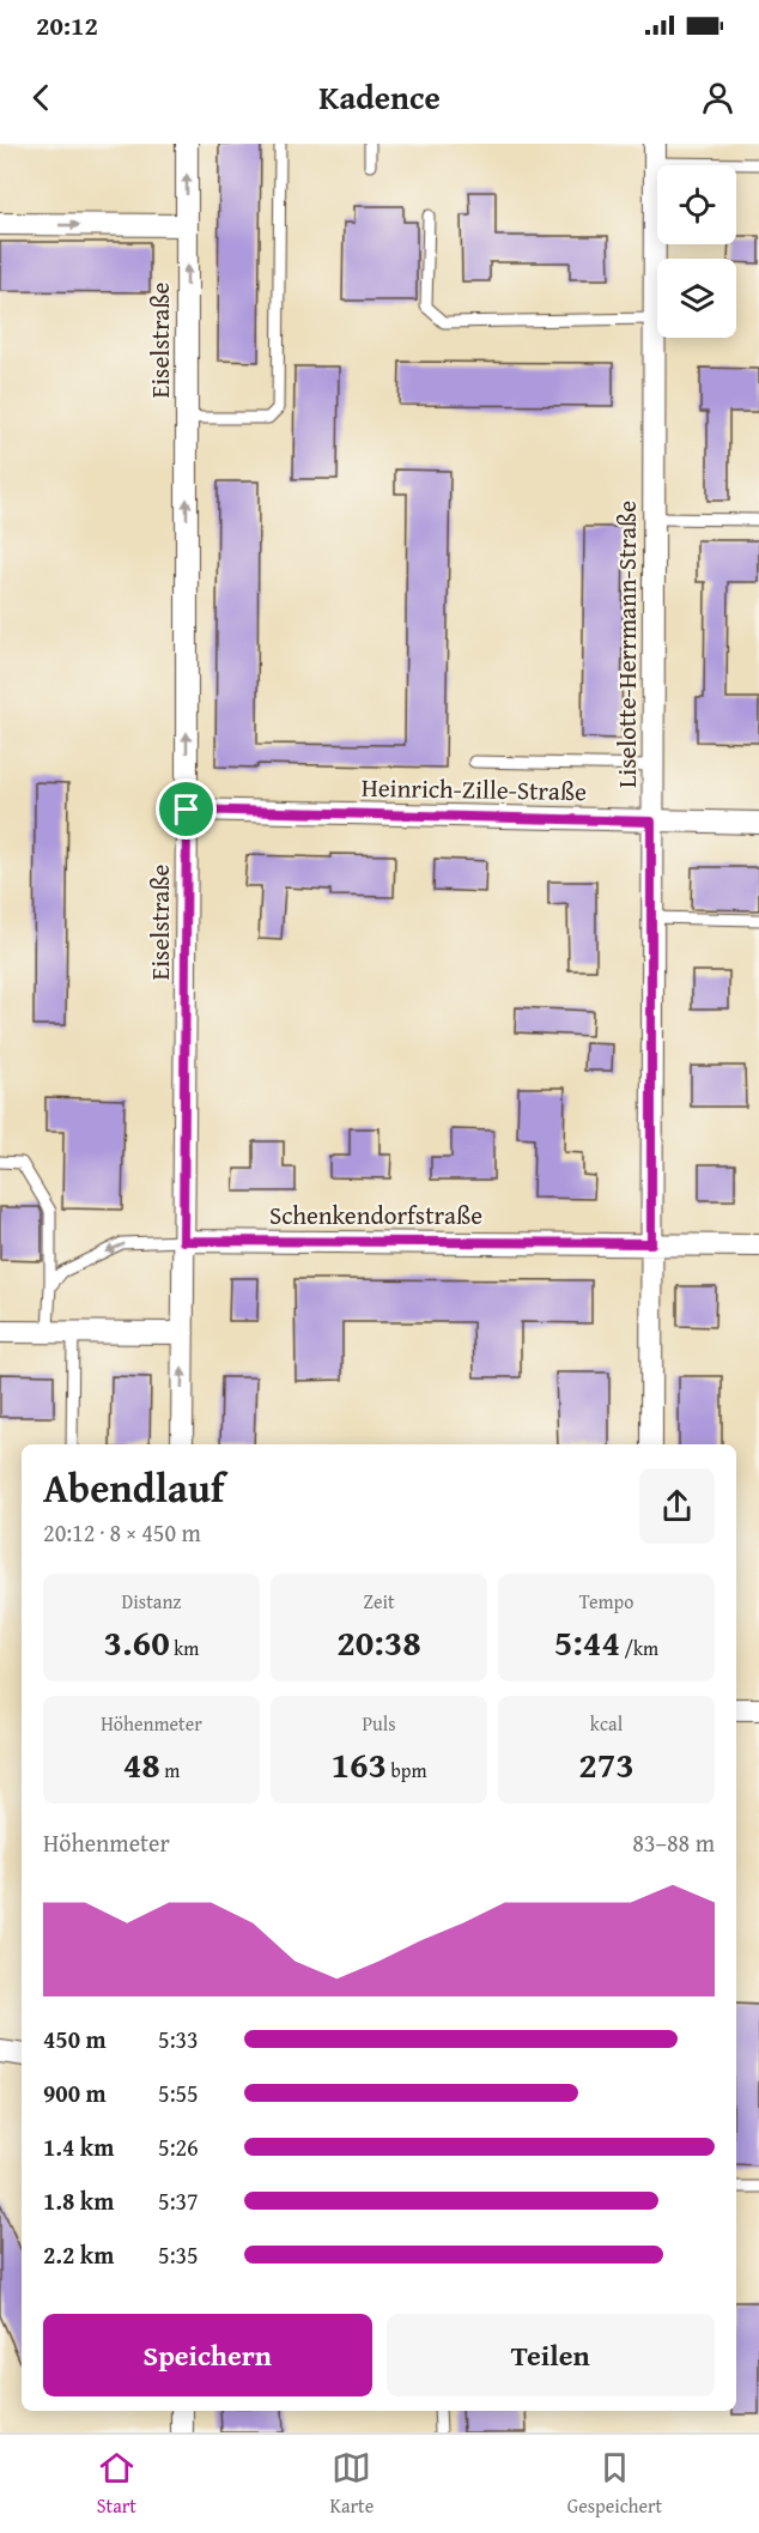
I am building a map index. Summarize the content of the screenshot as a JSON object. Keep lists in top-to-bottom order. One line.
{"streets":{"street":["Eiselstraße","Liselotte-Herrmann-Straße","Heinrich-Zille-Straße","Schenkendorfstraße"]},"crossings":[["Eiselstraße","Heinrich-Zille-Straße"],["Eiselstraße","Schenkendorfstraße"],["Liselotte-Herrmann-Straße","Heinrich-Zille-Straße"],["Liselotte-Herrmann-Straße","Schenkendorfstraße"]],"one_way":["Eiselstraße"],"page":{"status":"20:12","header":"Kadence","heading":["Abendlauf","20:12 · 8 × 450 m"],"stats":[["Distanz","3.60 km"],["Zeit","20:38"],["Tempo","5:44 /km"],["Höhenmeter","48 m"],["Puls","163 bpm"],["kcal","273"]],"chart":["Höhenmeter","83–88 m"],"list":[{"name":"450 m","note":"5:33"},{"name":"900 m","note":"5:55"},{"name":"1.4 km","note":"5:26"},{"name":"1.8 km","note":"5:37"},{"name":"2.2 km","note":"5:35"}],"buttons":["Speichern","Teilen"],"tabs":["Start","Karte","Gespeichert"]}}
